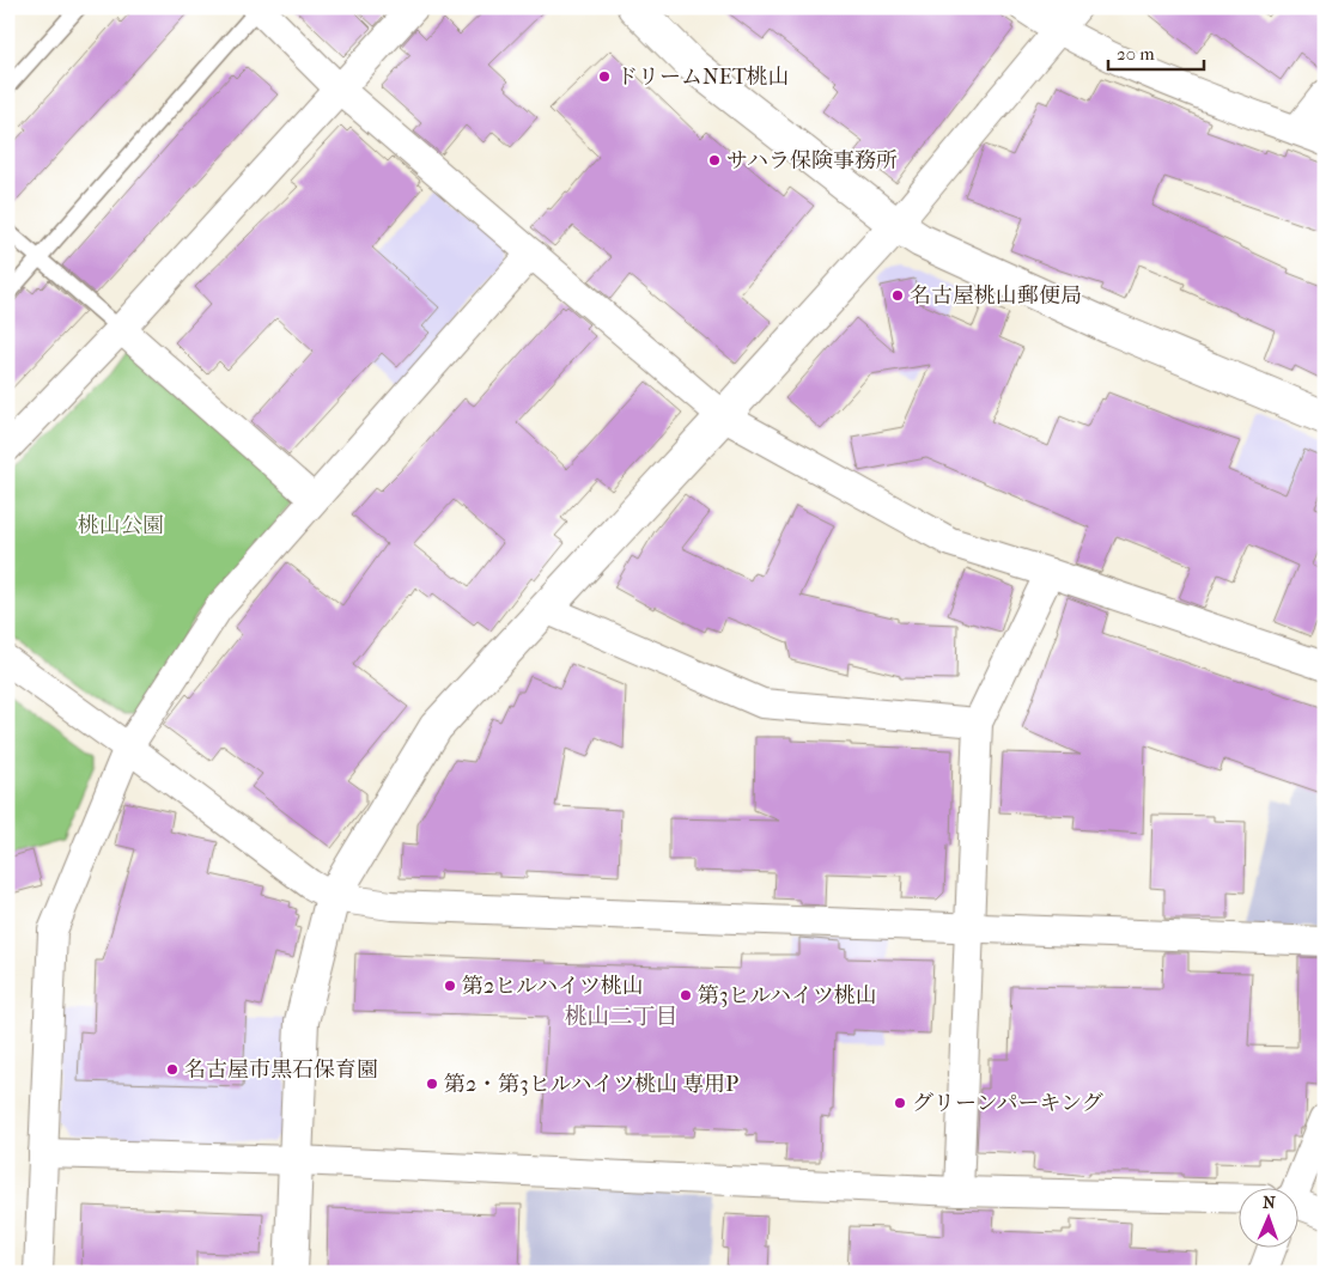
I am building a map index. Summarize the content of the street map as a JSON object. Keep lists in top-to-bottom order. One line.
{"districts":["桃山二丁目"],"parks":["桃山公園"],"places":["ドリームNET桃山","サハラ保険事務所","名古屋桃山郵便局","第2ヒルハイツ桃山","第3ヒルハイツ桃山","名古屋市黒石保育園","第2・第3ヒルハイツ桃山 専用P","グリーンパーキング"],"scale_bar":"20 m","north":"top"}
